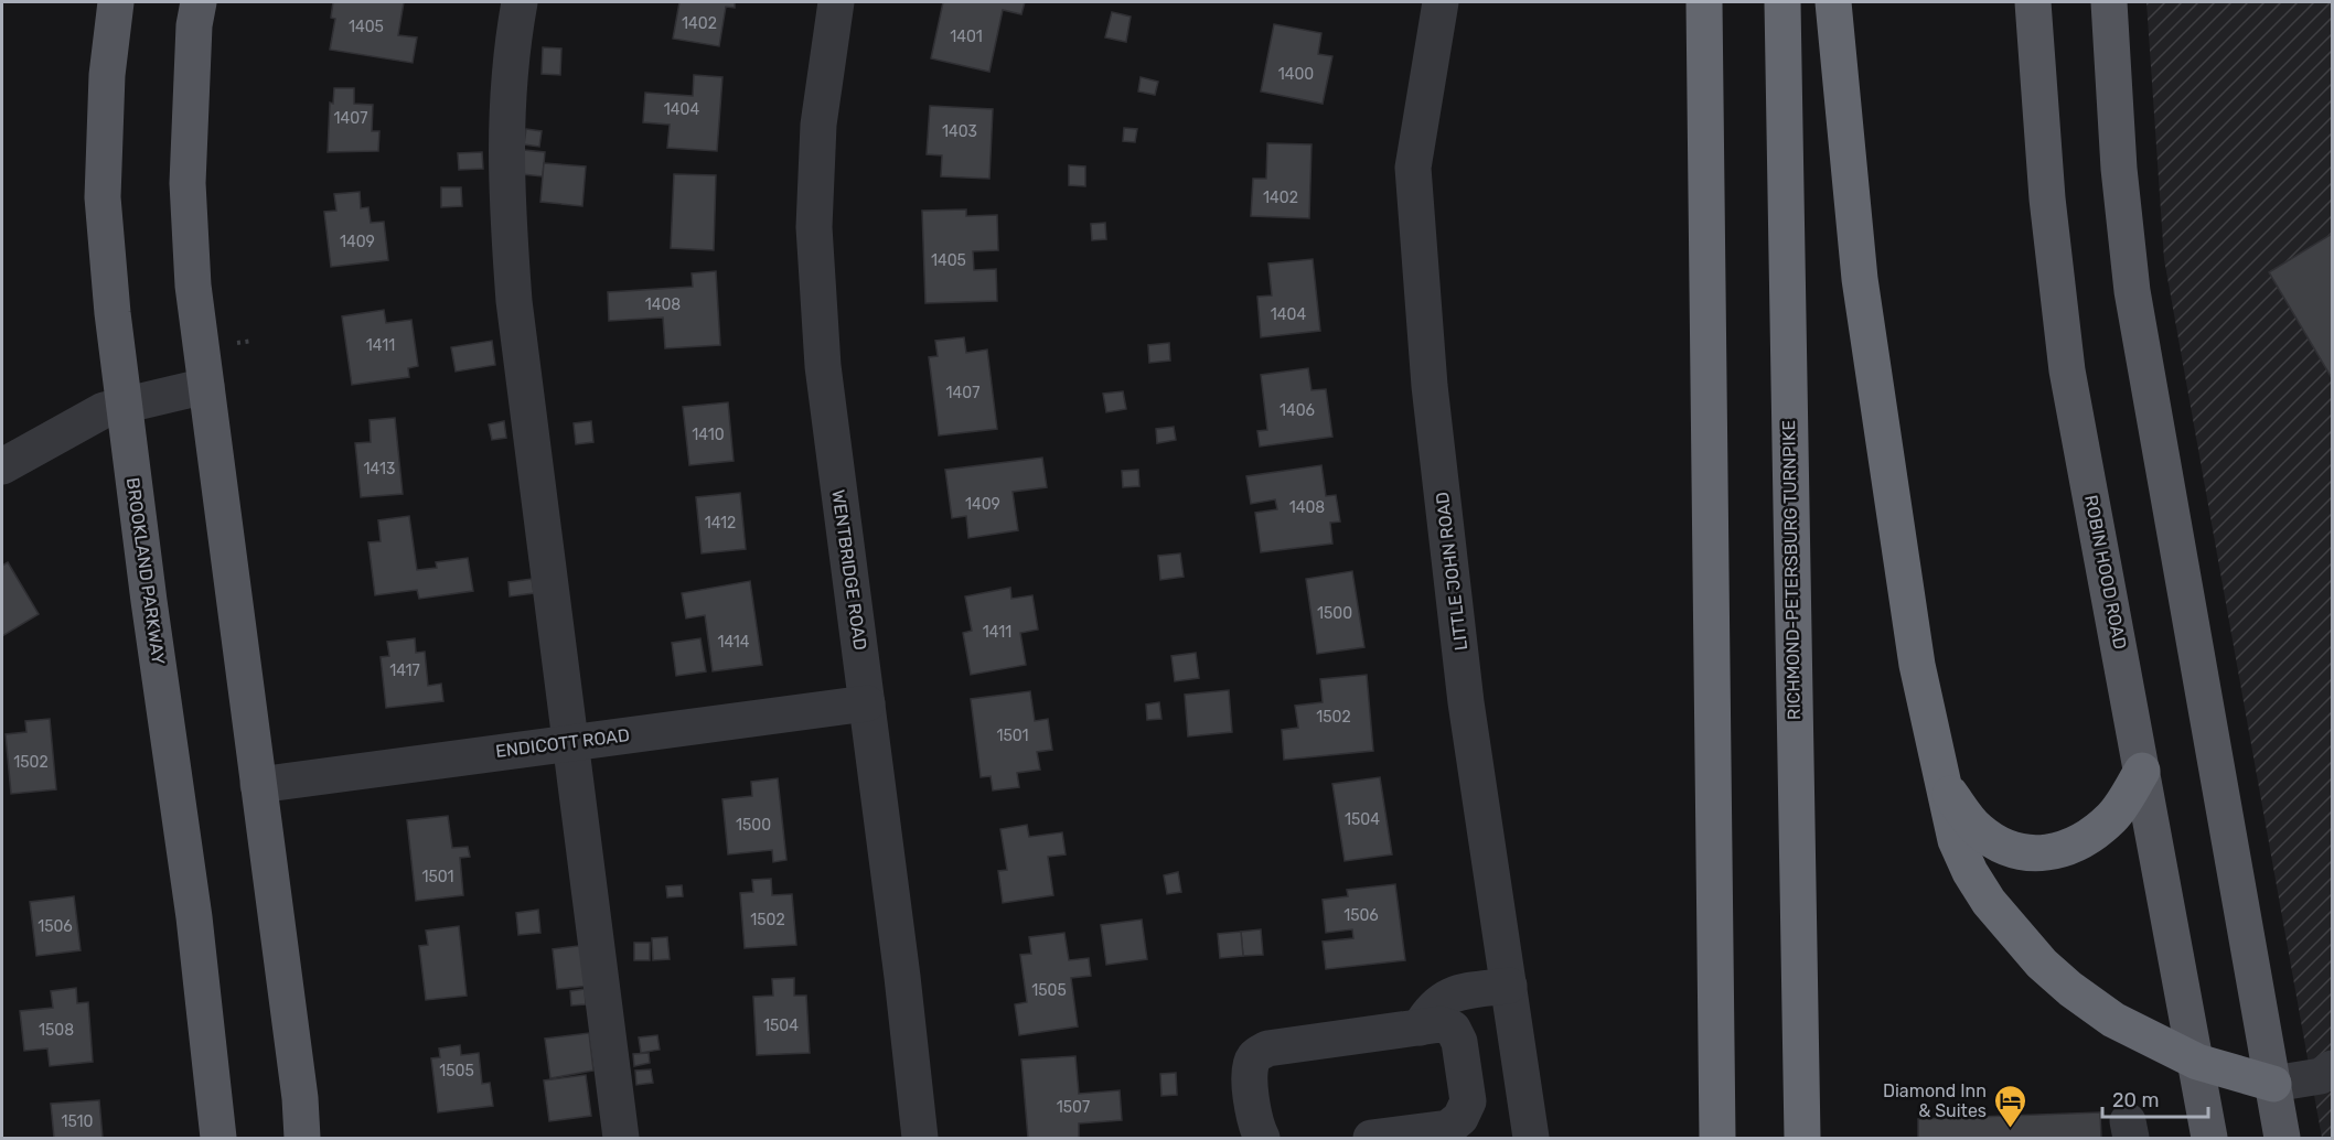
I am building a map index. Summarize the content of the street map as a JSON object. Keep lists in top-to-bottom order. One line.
{"streets":{"highway":["RICHMOND-PETERSBURG TURNPIKE"],"main road":["BROOKLAND PARKWAY","ROBIN HOOD ROAD"],"street":["WENTBRIDGE ROAD","LITTLE JOHN ROAD","ENDICOTT ROAD"]},"crossings":[["WENTBRIDGE ROAD","ENDICOTT ROAD"]],"places":{"hotel":["Diamond Inn & Suites"]},"house_numbers":["1402","1405","1401","1400","1404","1407","1403","1402","1409","1405","1408","1404","1411","1407","1406","1410","1413","1409","1408","1412","1500","1411","1414","1417","1502","1501","1502","1504","1500","1501","1506","1502","1506","1505","1504","1508","1505","1507","1510"],"scale_bar":"20 m"}
